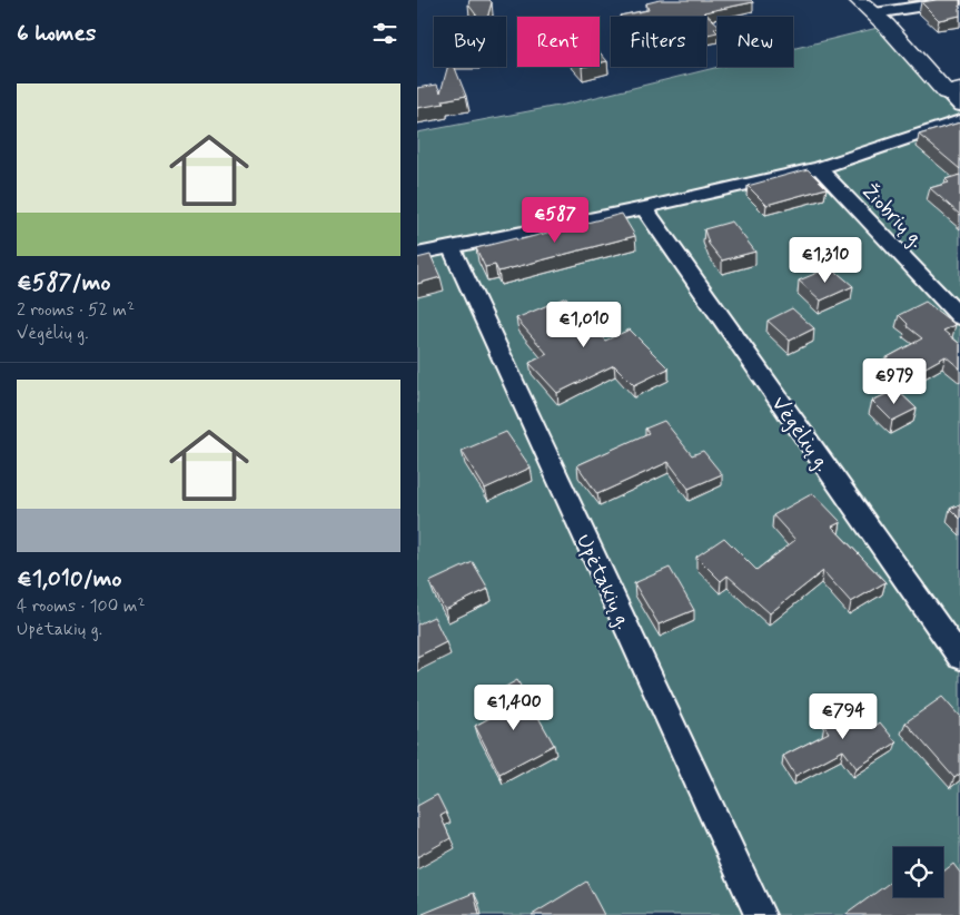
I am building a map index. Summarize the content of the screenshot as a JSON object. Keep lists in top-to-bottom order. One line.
{"streets":{"street":["Žiobrių g.","Vėgėlių g.","Upėtakių g."]},"page":{"heading":"6 homes","chip":["Buy","Rent","Filters","New"],"list":[{"name":"€587/mo","note":"2 rooms · 52 m² · Vėgėlių g."},{"name":"€1,010/mo","note":"4 rooms · 100 m² · Upėtakių g."}],"price":["€587","€1,310","€1,010","€979","€1,400","€794"]}}
